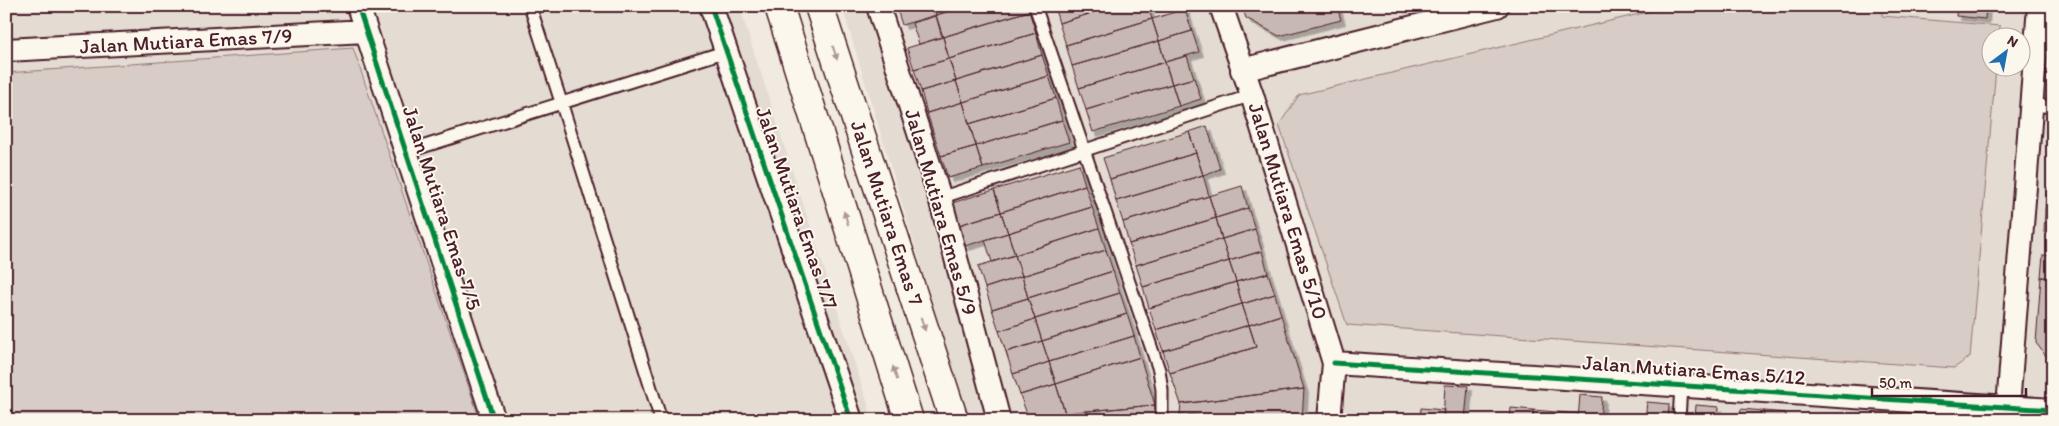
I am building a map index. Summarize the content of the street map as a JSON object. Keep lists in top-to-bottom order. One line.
{"streets":{"street":["Jalan Mutiara Emas 7/9","Jalan Mutiara Emas 7/5","Jalan Mutiara Emas 7/7","Jalan Mutiara Emas 5/10","Jalan Mutiara Emas 5/9","Jalan Mutiara Emas 7","Jalan Mutiara Emas 5/12"]},"crossings":[["Jalan Mutiara Emas 7/9","Jalan Mutiara Emas 7/5"],["Jalan Mutiara Emas 5/10","Jalan Mutiara Emas 5/12"]],"scale_bar":"50 m","north":"top right"}
